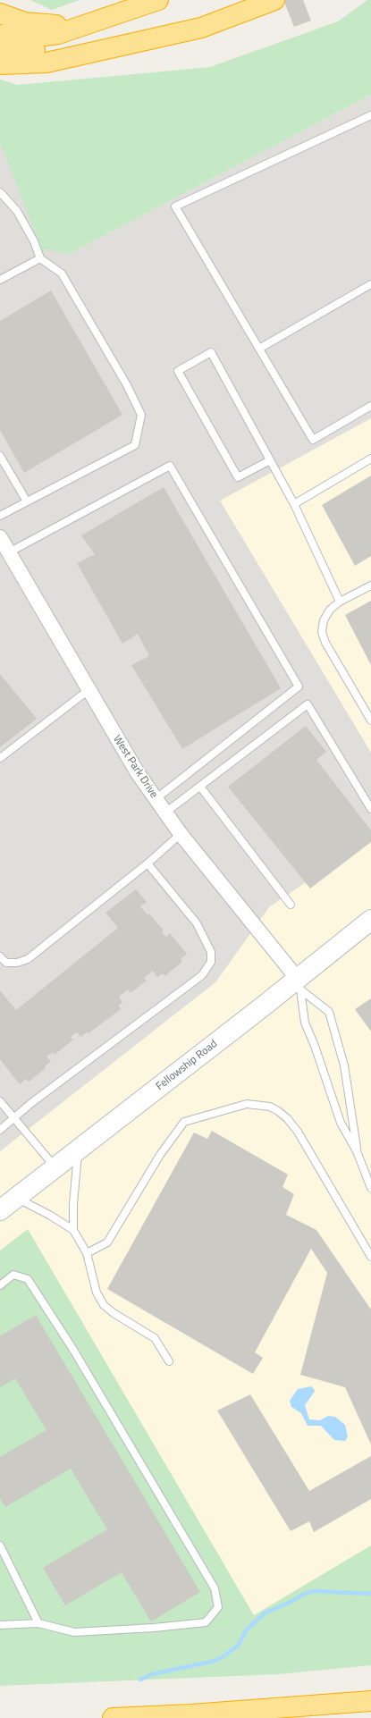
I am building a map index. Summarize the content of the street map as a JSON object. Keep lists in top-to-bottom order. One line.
{"streets":{"street":["West Park Drive","Fellowship Road"]},"crossings":[["West Park Drive","Fellowship Road"]]}
